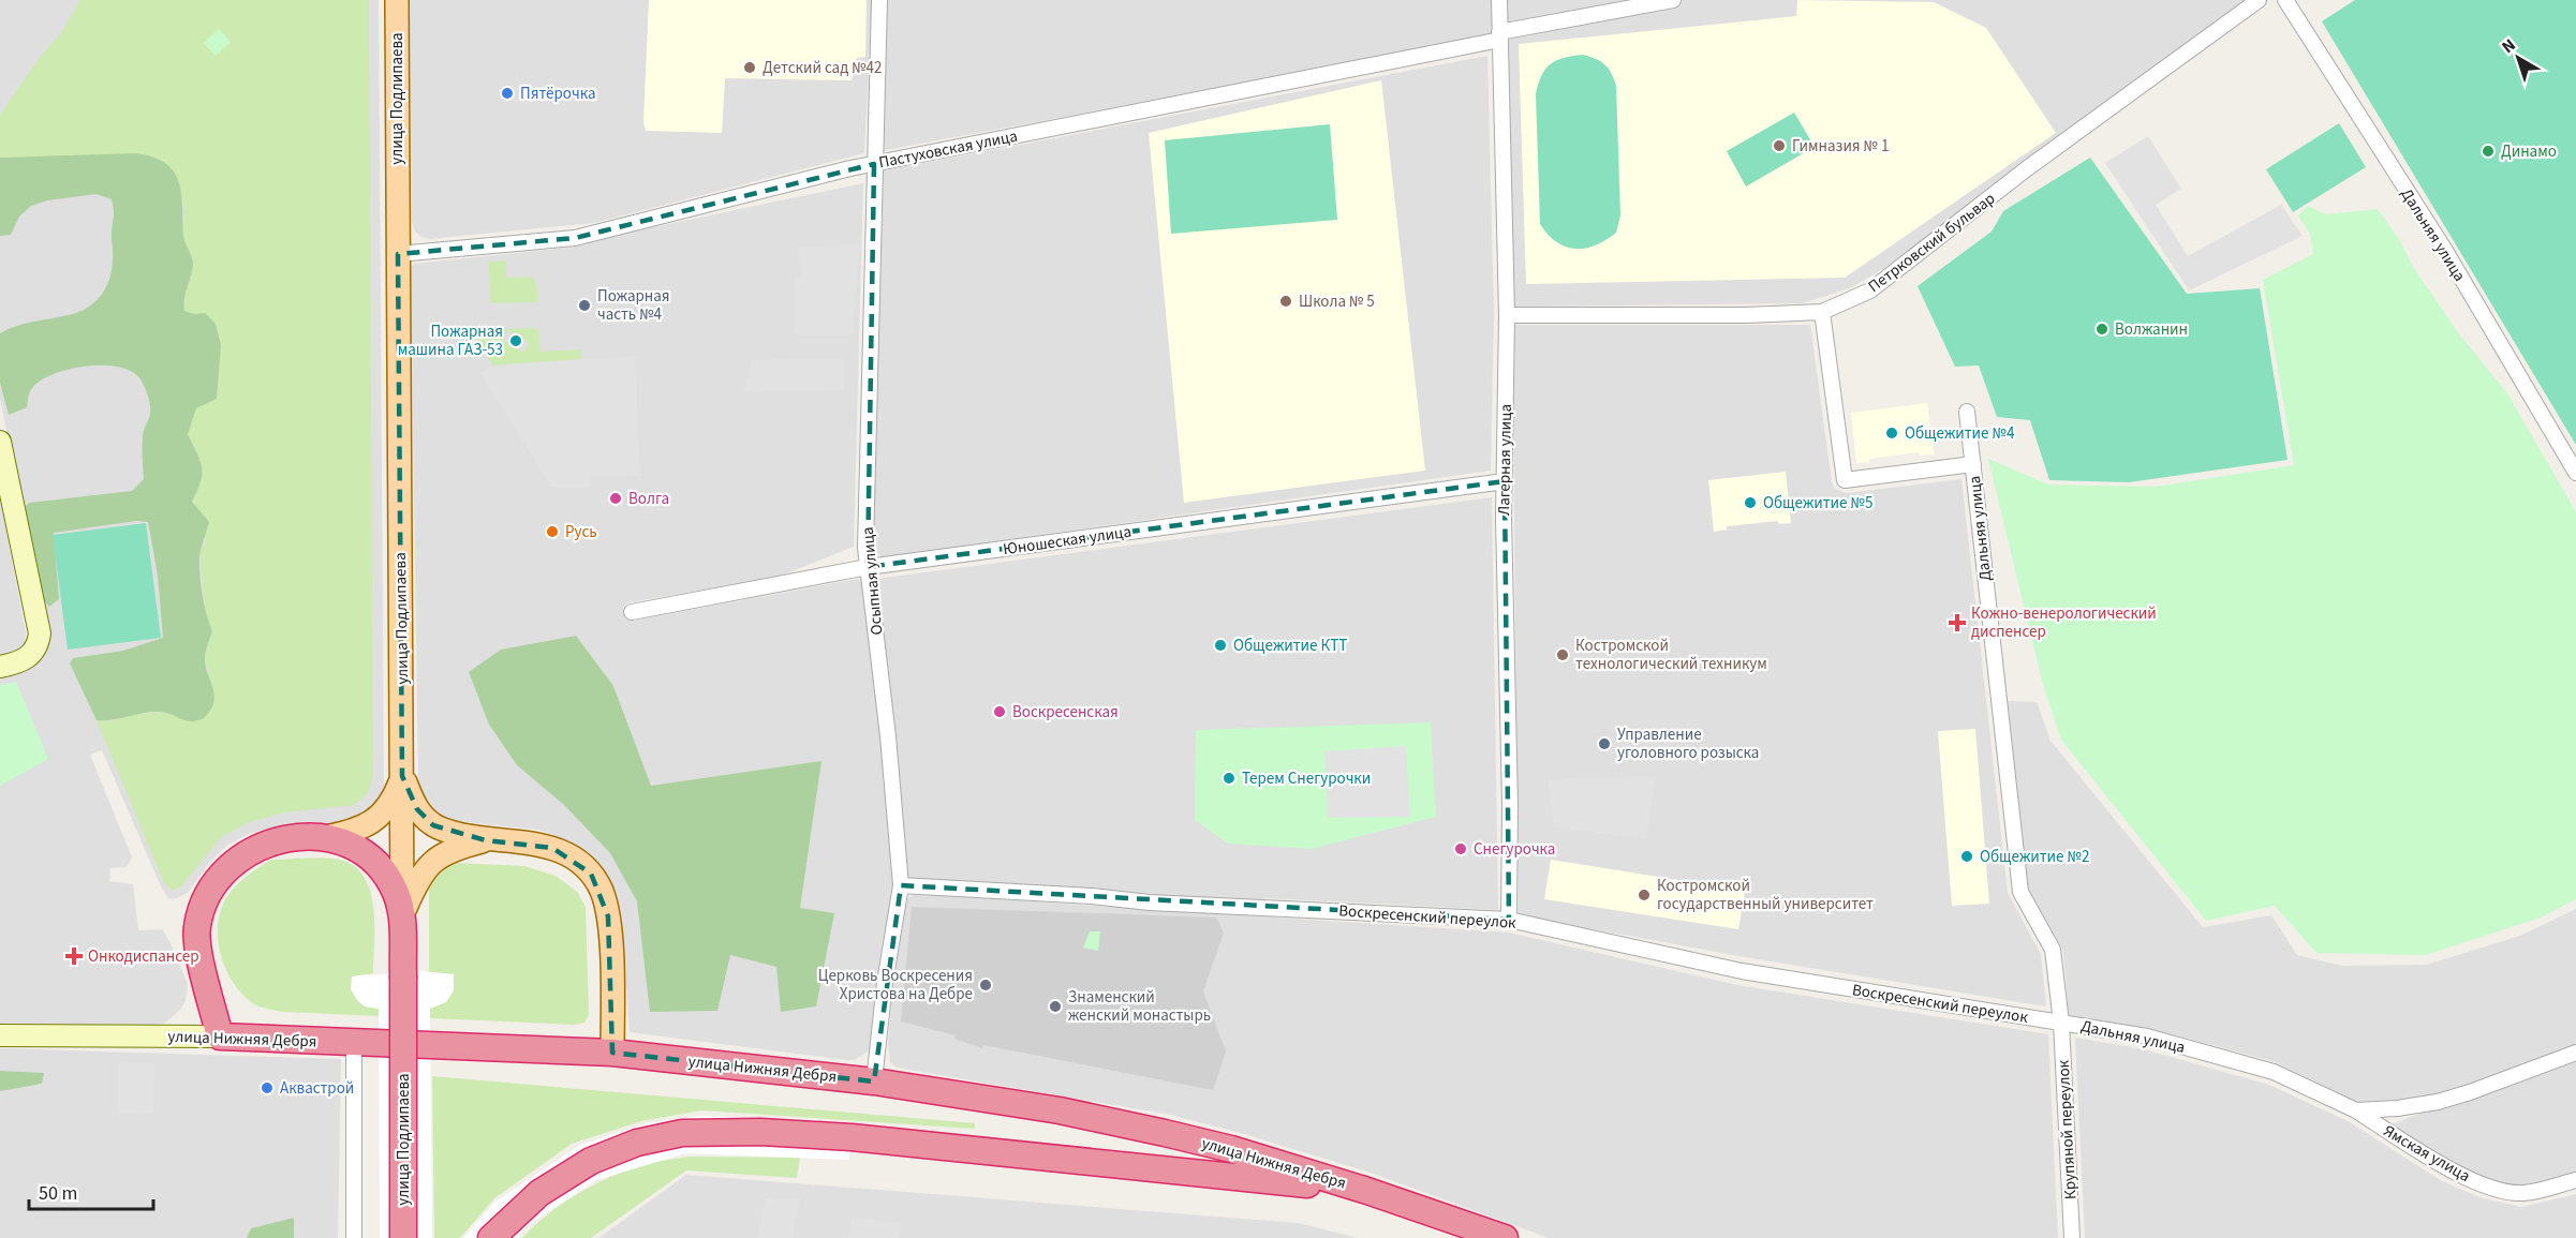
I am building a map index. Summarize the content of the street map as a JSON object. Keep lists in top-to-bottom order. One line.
{"streets":{"highway":["улица Подлипаева","улица Нижняя Дебря"],"street":["Пастуховская улица","Дальняя улица","Петрковский бульвар","Лагерная улица","Юношеская улица","Осыпная улица","Воскресенский переулок","Крупяной переулок","Ямская улица"]},"crossings":[["улица Подлипаева","Пастуховская улица"],["Пастуховская улица","Лагерная улица"],["Пастуховская улица","Осыпная улица"],["Дальняя улица","Воскресенский переулок"],["Дальняя улица","Крупяной переулок"],["Дальняя улица","Ямская улица"],["Петрковский бульвар","Лагерная улица"],["Лагерная улица","Юношеская улица"],["Лагерная улица","Воскресенский переулок"],["Юношеская улица","Осыпная улица"],["Осыпная улица","Воскресенский переулок"],["Осыпная улица","улица Нижняя Дебря"],["Воскресенский переулок","Крупяной переулок"]],"places":{"other":["Детский сад №42","Пятёрочка","Гимназия № 1","Динамо","Школа № 5","Пожарная часть №4","Волжанин","Пожарная машина ГАЗ-53","Общежитие №4","Волга","Общежитие №5","Русь","Общежитие КТТ","Костромской технологический техникум","Воскресенская","Управление уголовного розыска","Терем Cнегурочки","Снегурочка","Общежитие №2","Костромской государственный университет","Церковь Воскресения Христова на Дебре","Знаменский женский монастырь","Аквастрой"],"health":["Кожно-венерологический диспенсер","Онкодиспансер"]},"scale_bar":"50 m","north":"top left"}
